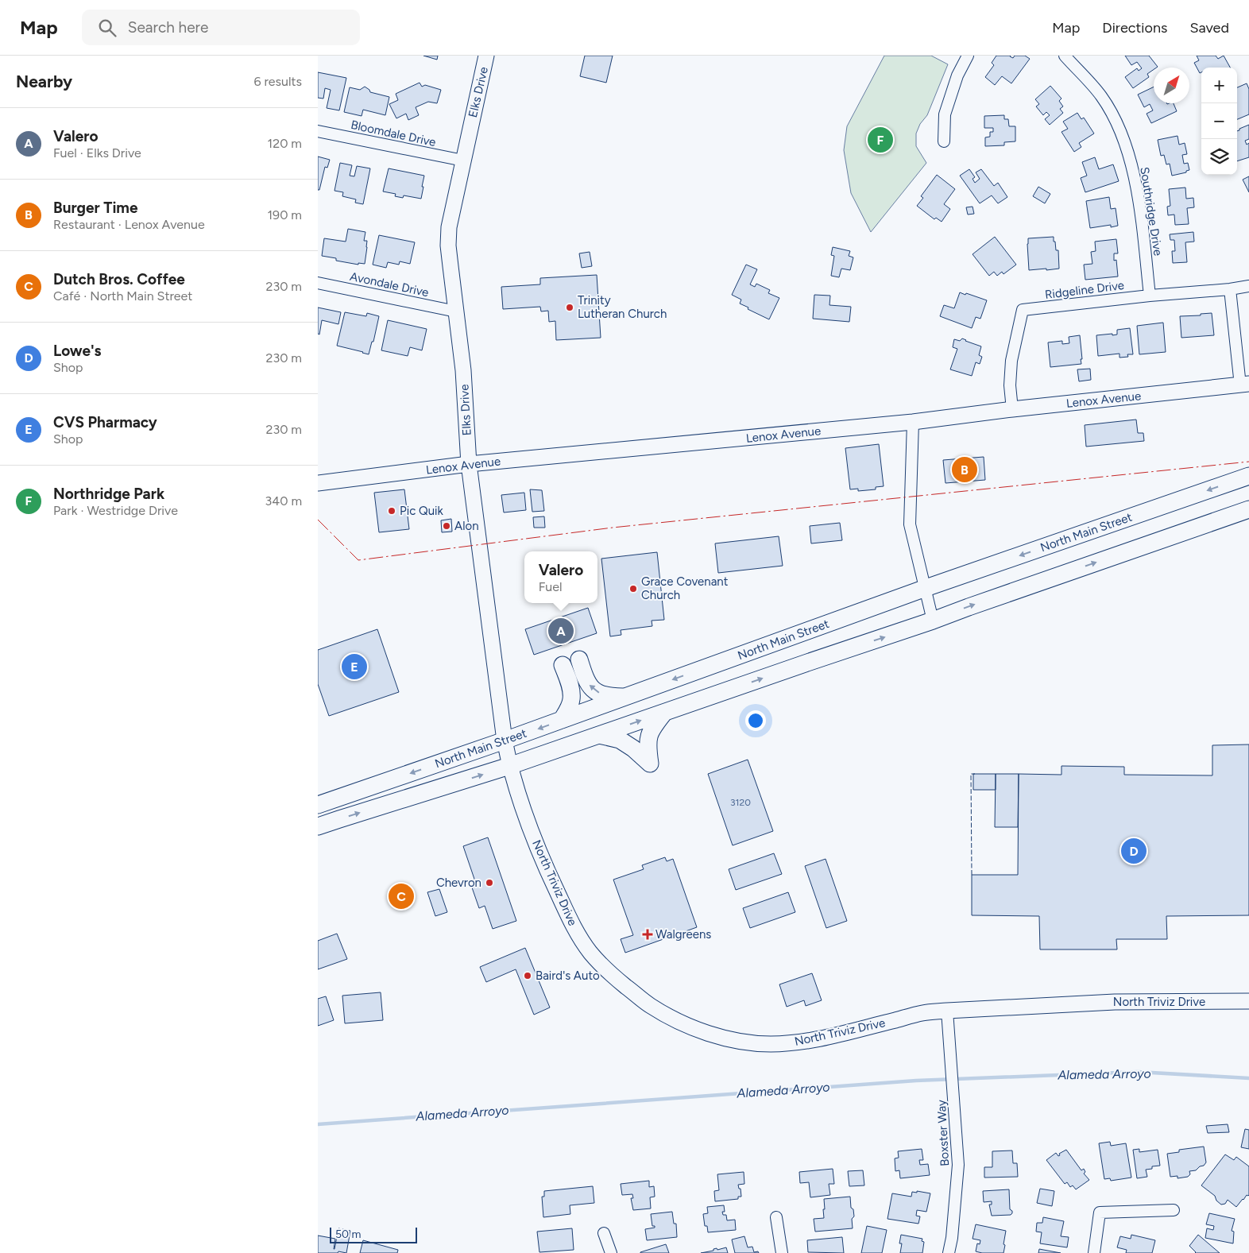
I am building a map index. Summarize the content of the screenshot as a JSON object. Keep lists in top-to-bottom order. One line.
{"streets":{"main road":["North Main Street"],"street":["Elks Drive","Bloomdale Drive","Southridge Drive","Avondale Drive","Ridgeline Drive","Lenox Avenue","North Triviz Drive","Boxster Way"]},"crossings":[["Elks Drive","Bloomdale Drive"],["Elks Drive","Avondale Drive"],["Elks Drive","Lenox Avenue"],["Elks Drive","North Main Street"],["Elks Drive","North Triviz Drive"],["Southridge Drive","Ridgeline Drive"],["Ridgeline Drive","Lenox Avenue"],["North Main Street","North Triviz Drive"],["North Triviz Drive","Boxster Way"]],"water":["Alameda Arroyo"],"places":{"other":["Trinity Lutheran Church","Pic Quik","Alon","Grace Covenant Church","Chevron","Baird's Auto"],"health":["Walgreens"]},"house_numbers":["3120"],"scale_bar":"50 m","north":"top right","page":{"header":"Map","search":"Search here","nav":["Map","Directions","Saved"],"heading":["Nearby","6 results"],"map_buttons":["+","−"],"list":[{"mark":"A","name":"Valero","note":"Fuel · Elks Drive","value":"120 m"},{"mark":"B","name":"Burger Time","note":"Restaurant · Lenox Avenue","value":"190 m"},{"mark":"C","name":"Dutch Bros. Coffee","note":"Café · North Main Street","value":"230 m"},{"mark":"D","name":"Lowe's","note":"Shop","value":"230 m"},{"mark":"E","name":"CVS Pharmacy","note":"Shop","value":"230 m"},{"mark":"F","name":"Northridge Park","note":"Park · Westridge Drive","value":"340 m"}],"pins":["F","B","A","E","D","C"],"popup":["Valero","Fuel"],"scale":"50 m"}}
